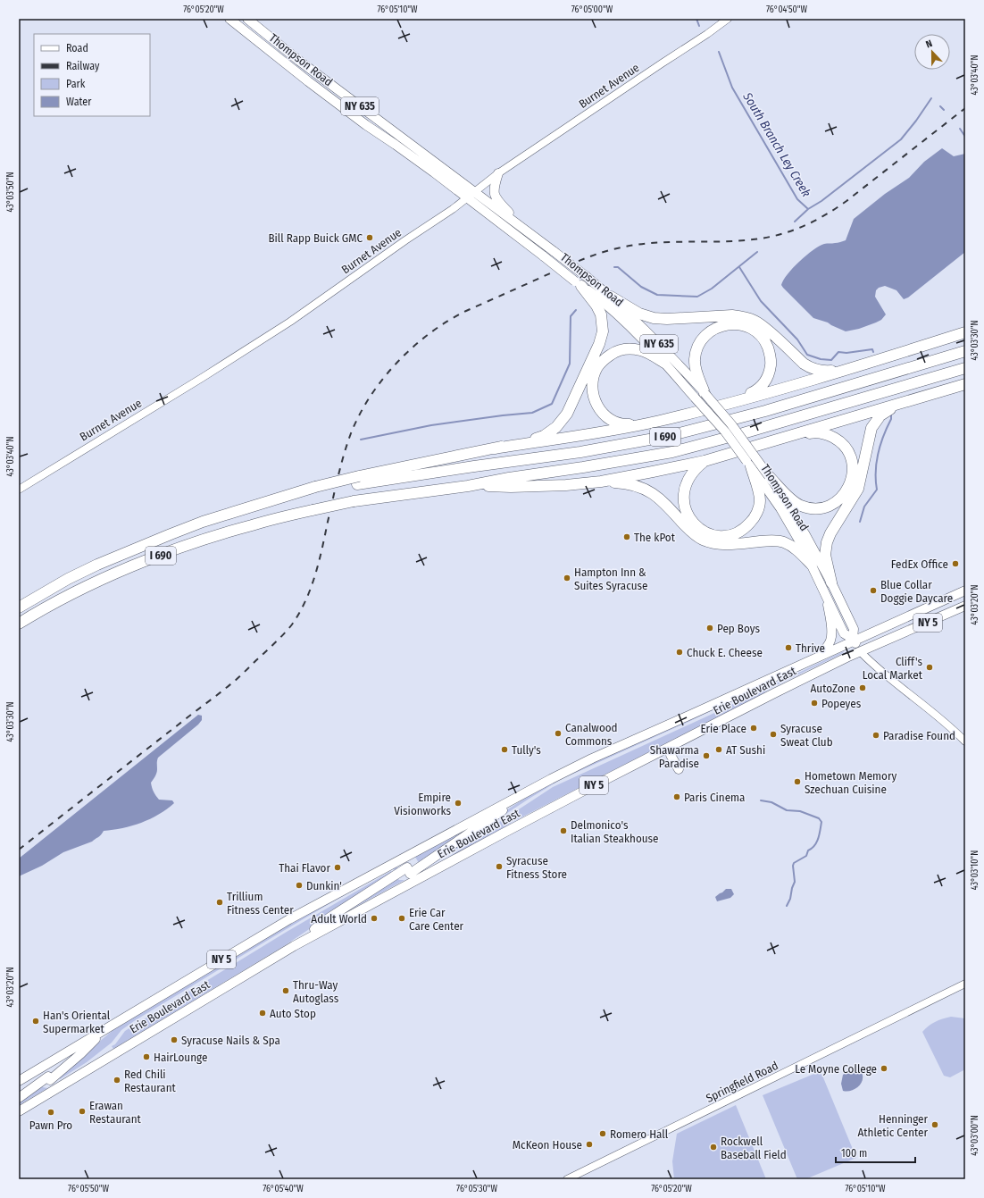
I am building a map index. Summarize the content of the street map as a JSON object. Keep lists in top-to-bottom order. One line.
{"streets":{"highway":["I 690"],"main road":["Thompson Road","NY 635","NY 5","Erie Boulevard East"],"street":["Burnet Avenue","Springfield Road"]},"crossings":[["Thompson Road","Burnet Avenue"],["Thompson Road","Erie Boulevard East"]],"water":["South Branch Ley Creek"],"places":["Bill Rapp Buick GMC","The kPot","FedEx Office","Hampton Inn & Suites Syracuse","Blue Collar Doggie Daycare","Pep Boys","Thrive","Chuck E. Cheese","Cliff's Local Market","AutoZone","Popeyes","Erie Place","Canalwood Commons","Syracuse Sweat Club","Paradise Found","Tully's","AT Sushi","Shawarma Paradise","Hometown Memory Szechuan Cuisine","Paris Cinema","Empire Visionworks","Delmonico's Italian Steakhouse","Syracuse Fitness Store","Thai Flavor","Dunkin'","Trillium Fitness Center","Adult World","Erie Car Care Center","Thru-Way Autoglass","Auto Stop","Han's Oriental Supermarket","Syracuse Nails & Spa","HairLounge","Le Moyne College","Red Chili Restaurant","Erawan Restaurant","Pawn Pro","Henninger Athletic Center","Romero Hall","McKeon House","Rockwell Baseball Field"],"legend":["Road","Railway","Park","Water"],"scale_bar":"100 m","north":"top","coordinates":["76°05'20\"W","76°05'10\"W","76°05'00\"W","76°04'50\"W","43°03'40\"N","43°03'50\"N","43°03'30\"N","43°03'20\"N","43°03'10\"N","43°03'00\"N","76°05'50\"W","76°05'40\"W","76°05'30\"W"]}
